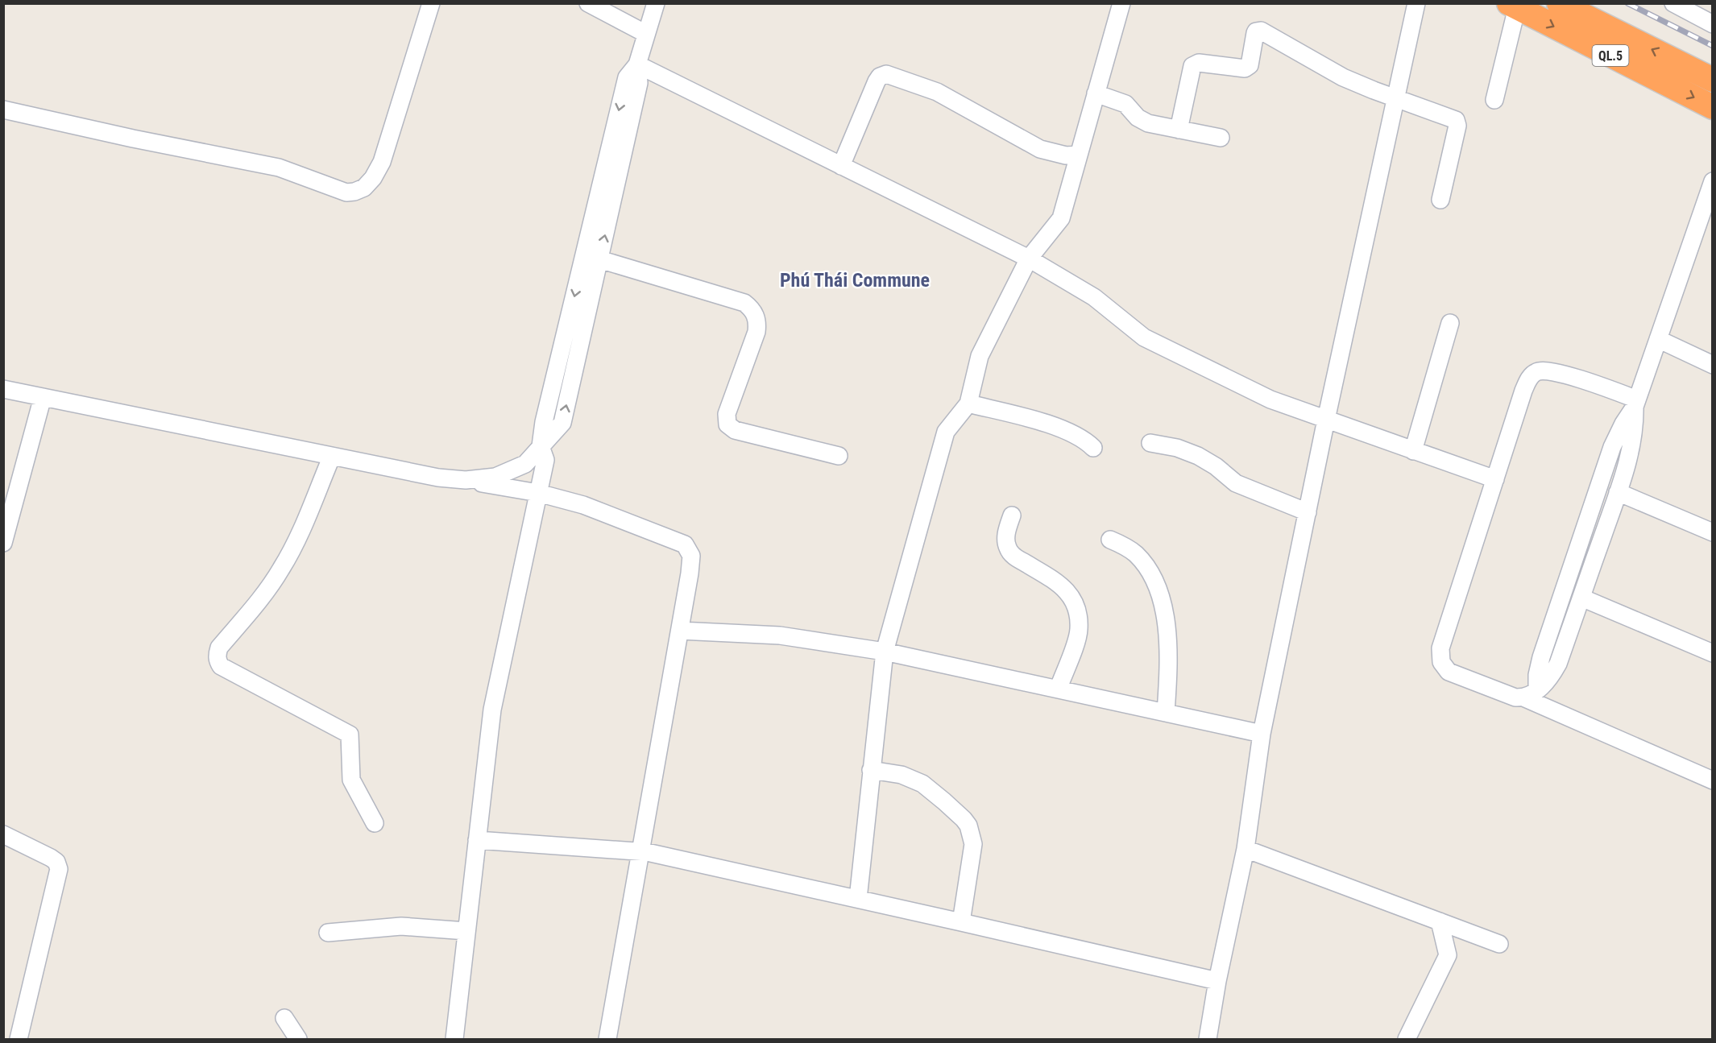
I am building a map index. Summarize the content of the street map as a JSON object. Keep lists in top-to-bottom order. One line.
{"streets":{"highway":["QL.5"]},"districts":["Phú Thái Commune"]}
